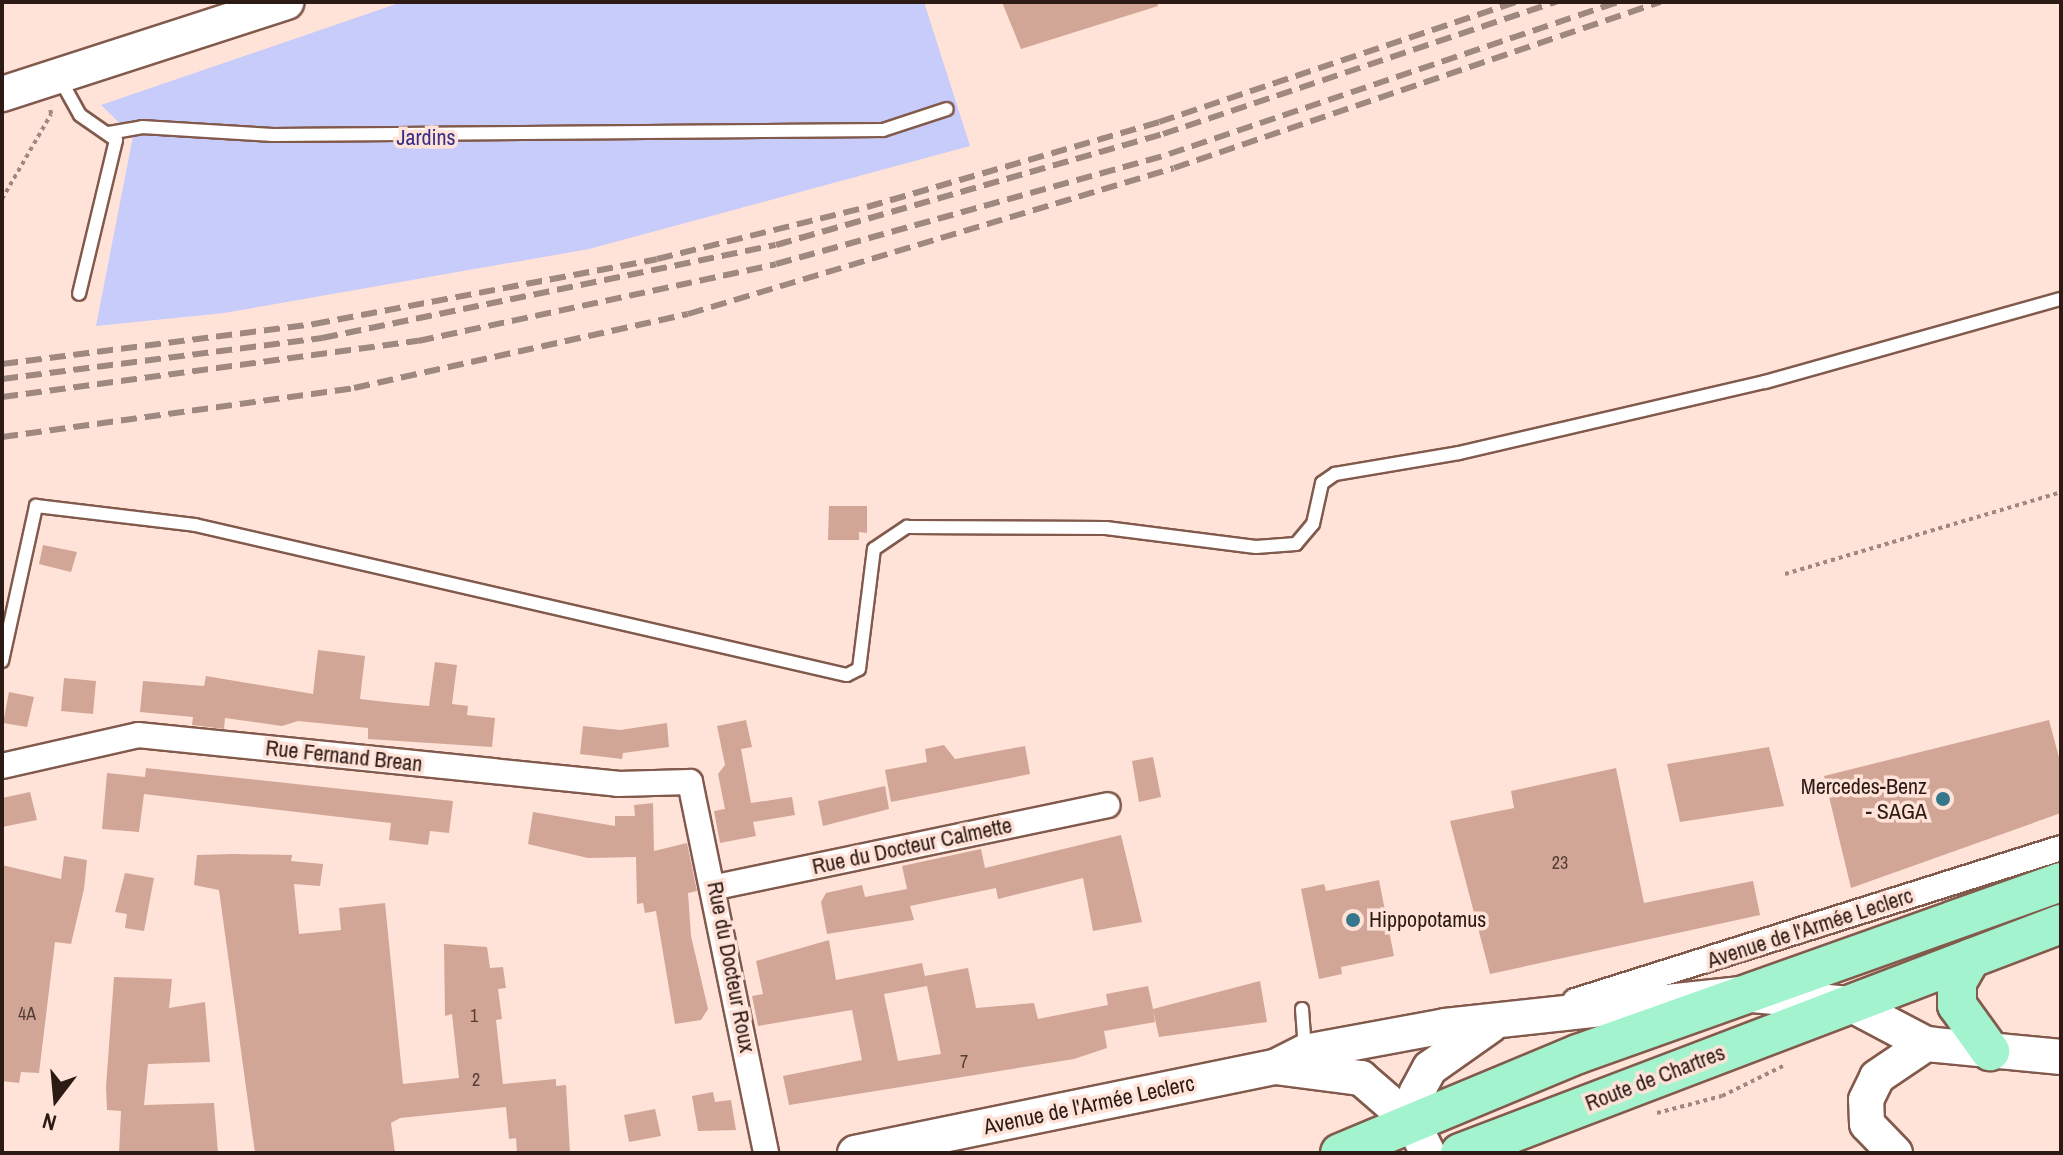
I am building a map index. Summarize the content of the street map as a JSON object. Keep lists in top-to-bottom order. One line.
{"streets":{"main road":["Route de Chartres"],"street":["Rue Fernand Brean","Rue du Docteur Calmette","Avenue de l'Armée Leclerc","Rue du Docteur Roux"]},"crossings":[["Rue Fernand Brean","Rue du Docteur Roux"],["Rue du Docteur Calmette","Rue du Docteur Roux"],["Avenue de l'Armée Leclerc","Route de Chartres"]],"parks":["Jardins"],"places":["Mercedes-Benz - SAGA","Hippopotamus"],"house_numbers":["23","4A","1","7","2"],"north":"bottom"}
